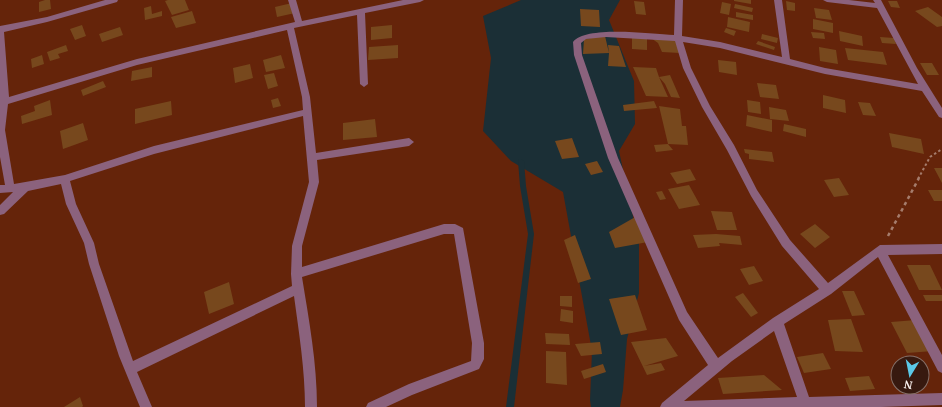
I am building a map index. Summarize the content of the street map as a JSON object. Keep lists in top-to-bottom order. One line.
{"north":"bottom"}
